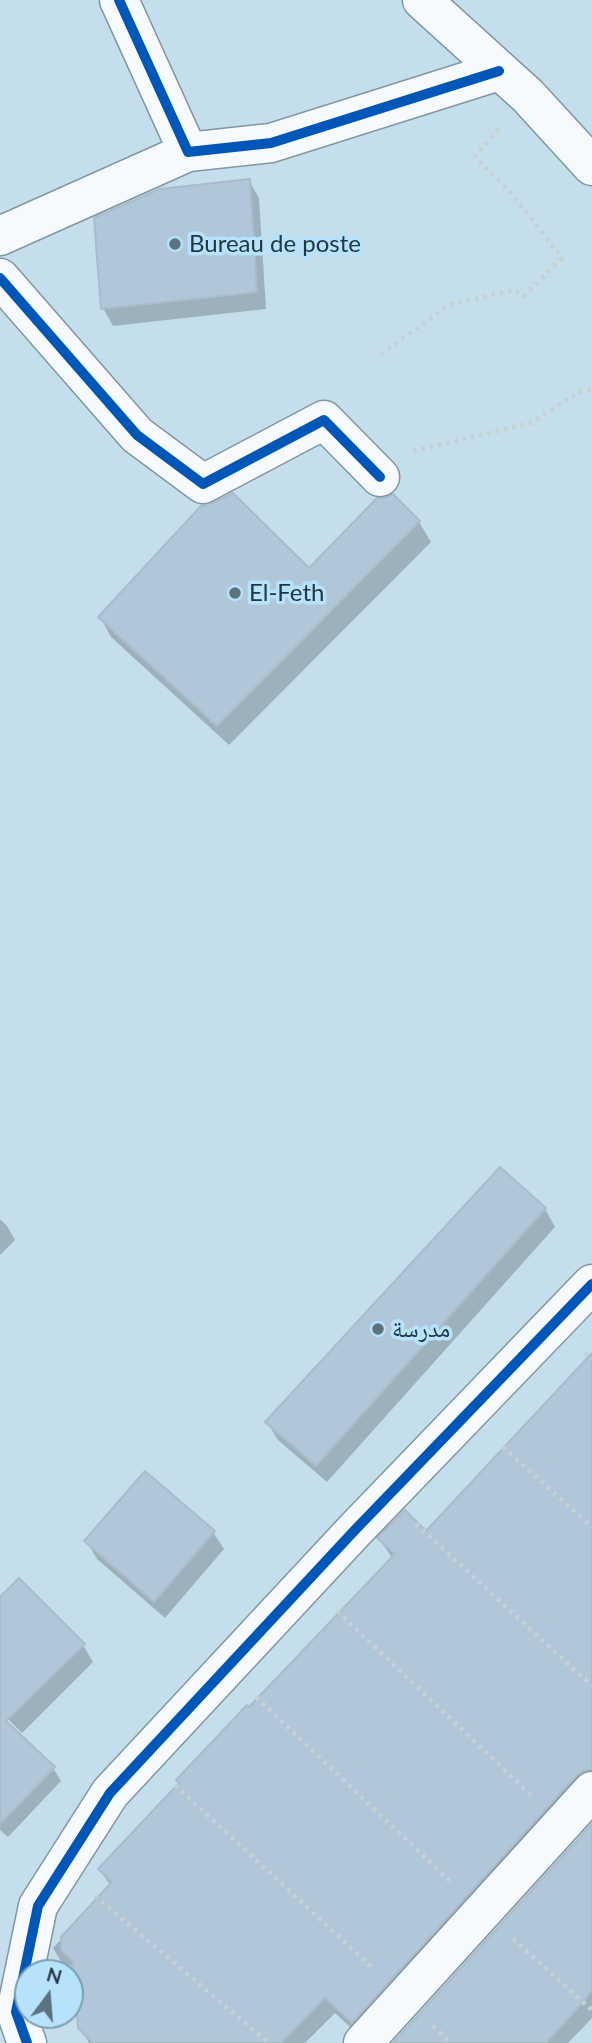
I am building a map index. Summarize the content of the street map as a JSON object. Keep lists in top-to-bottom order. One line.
{"places":["Bureau de poste","El-Feth","مدرسة"],"north":"top"}
